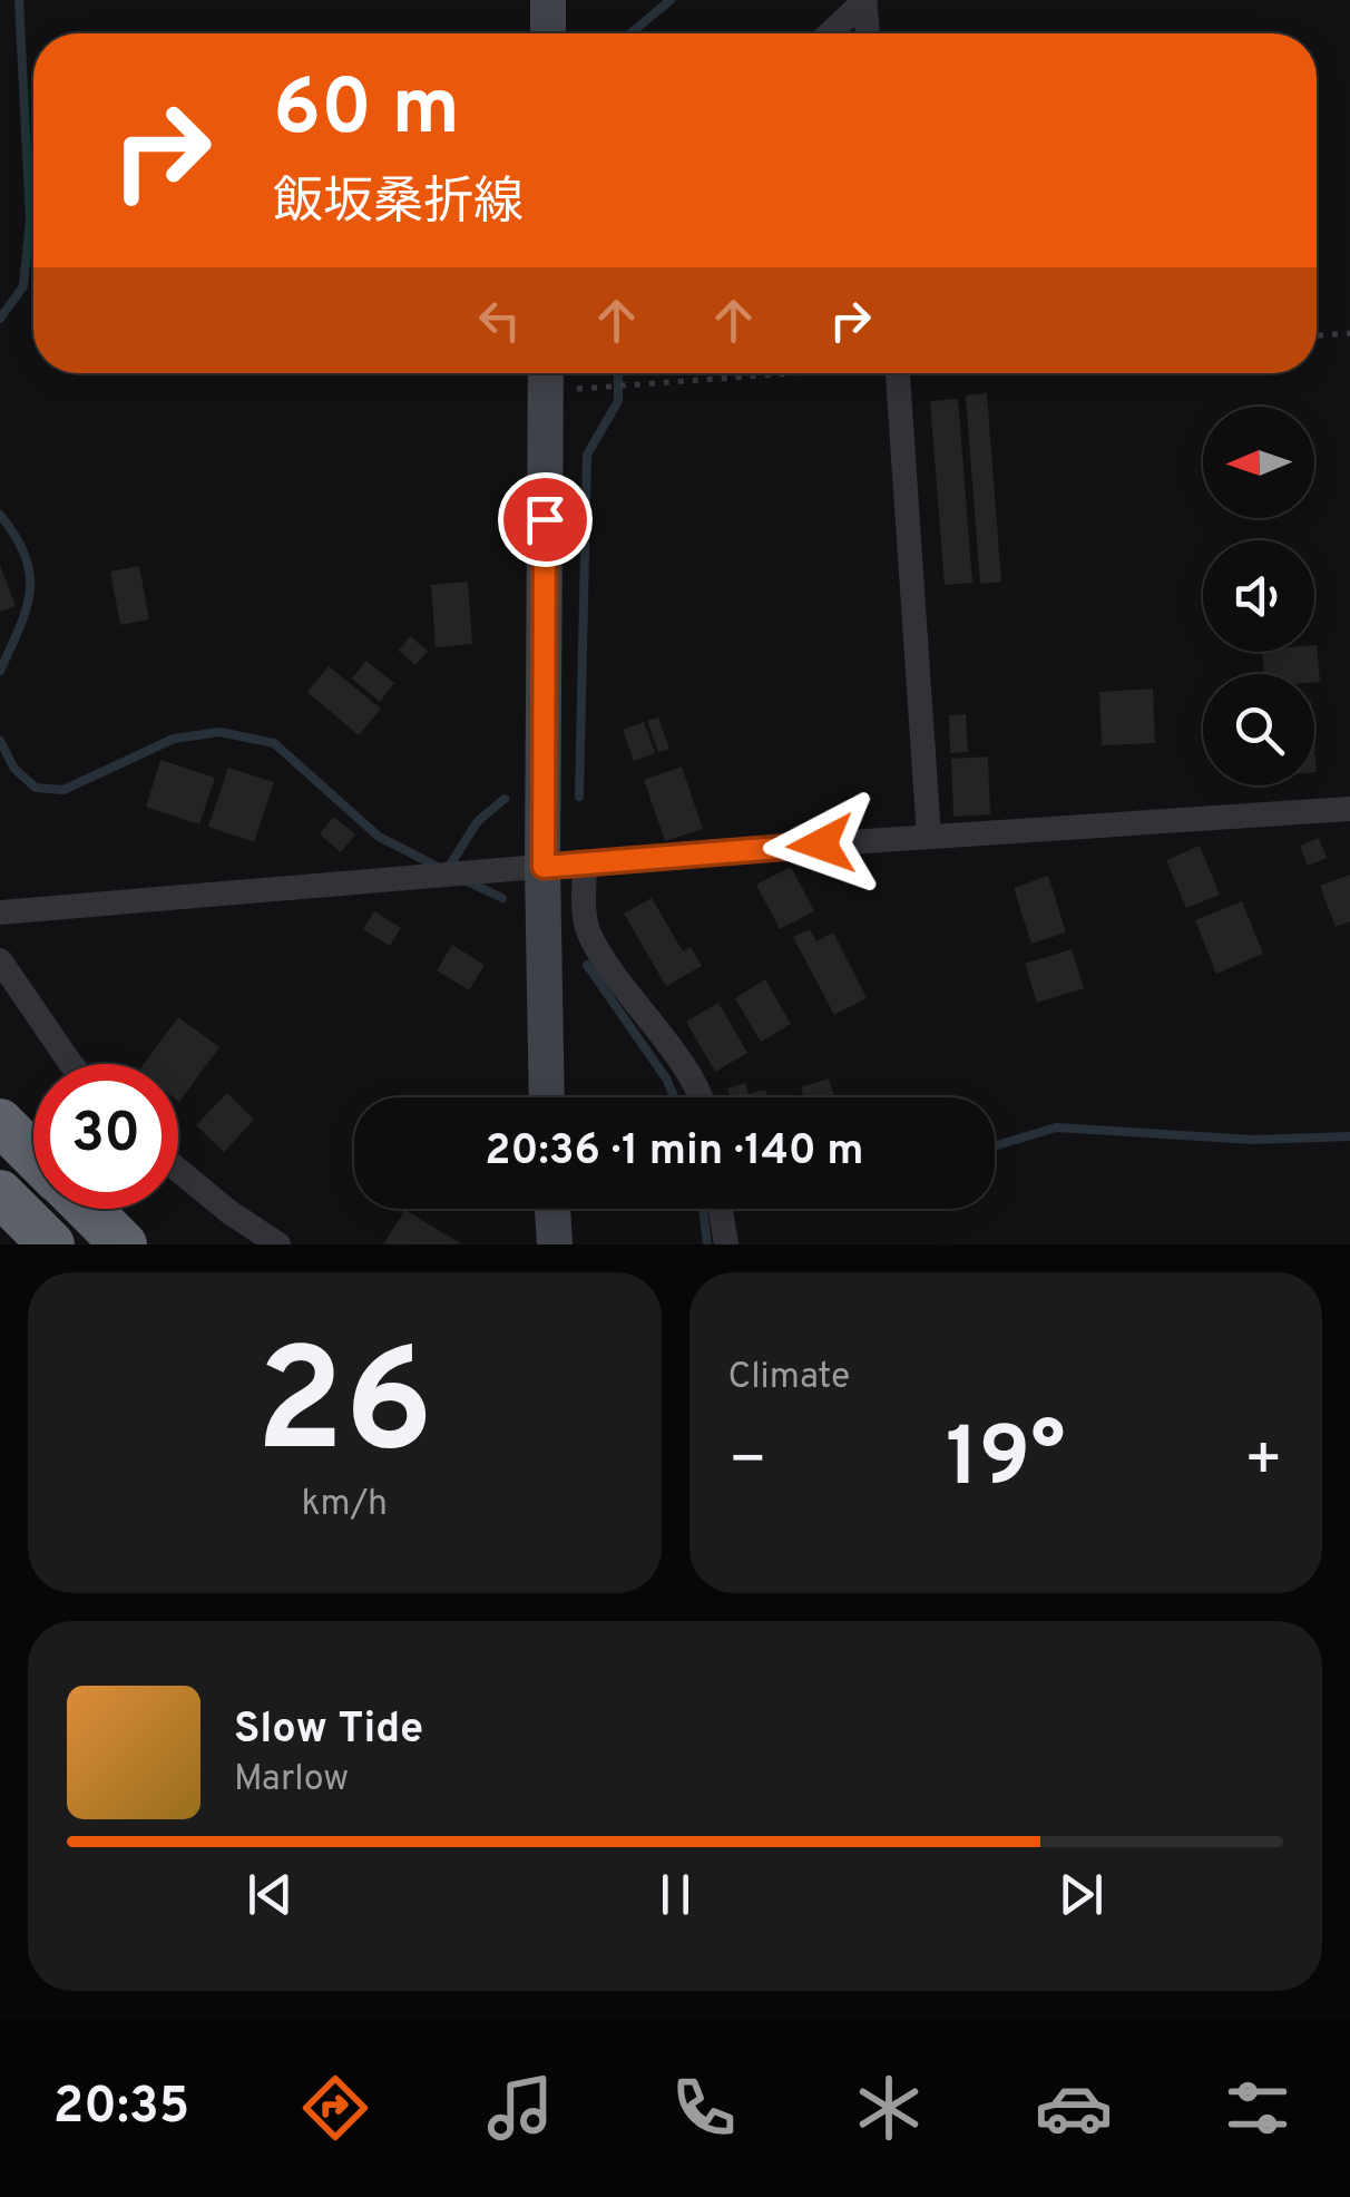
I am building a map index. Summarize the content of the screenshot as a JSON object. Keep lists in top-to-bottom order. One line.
{"north":"left","page":{"turn":["60 m","飯坂桑折線"],"limit":"30","trip":"20:36 · 1 min · 140 m","tile":[["26","km/h"],"Climate"],"heat":["−","19°","+"],"song":["Slow Tide","Marlow"],"tabs":"20:35"}}
